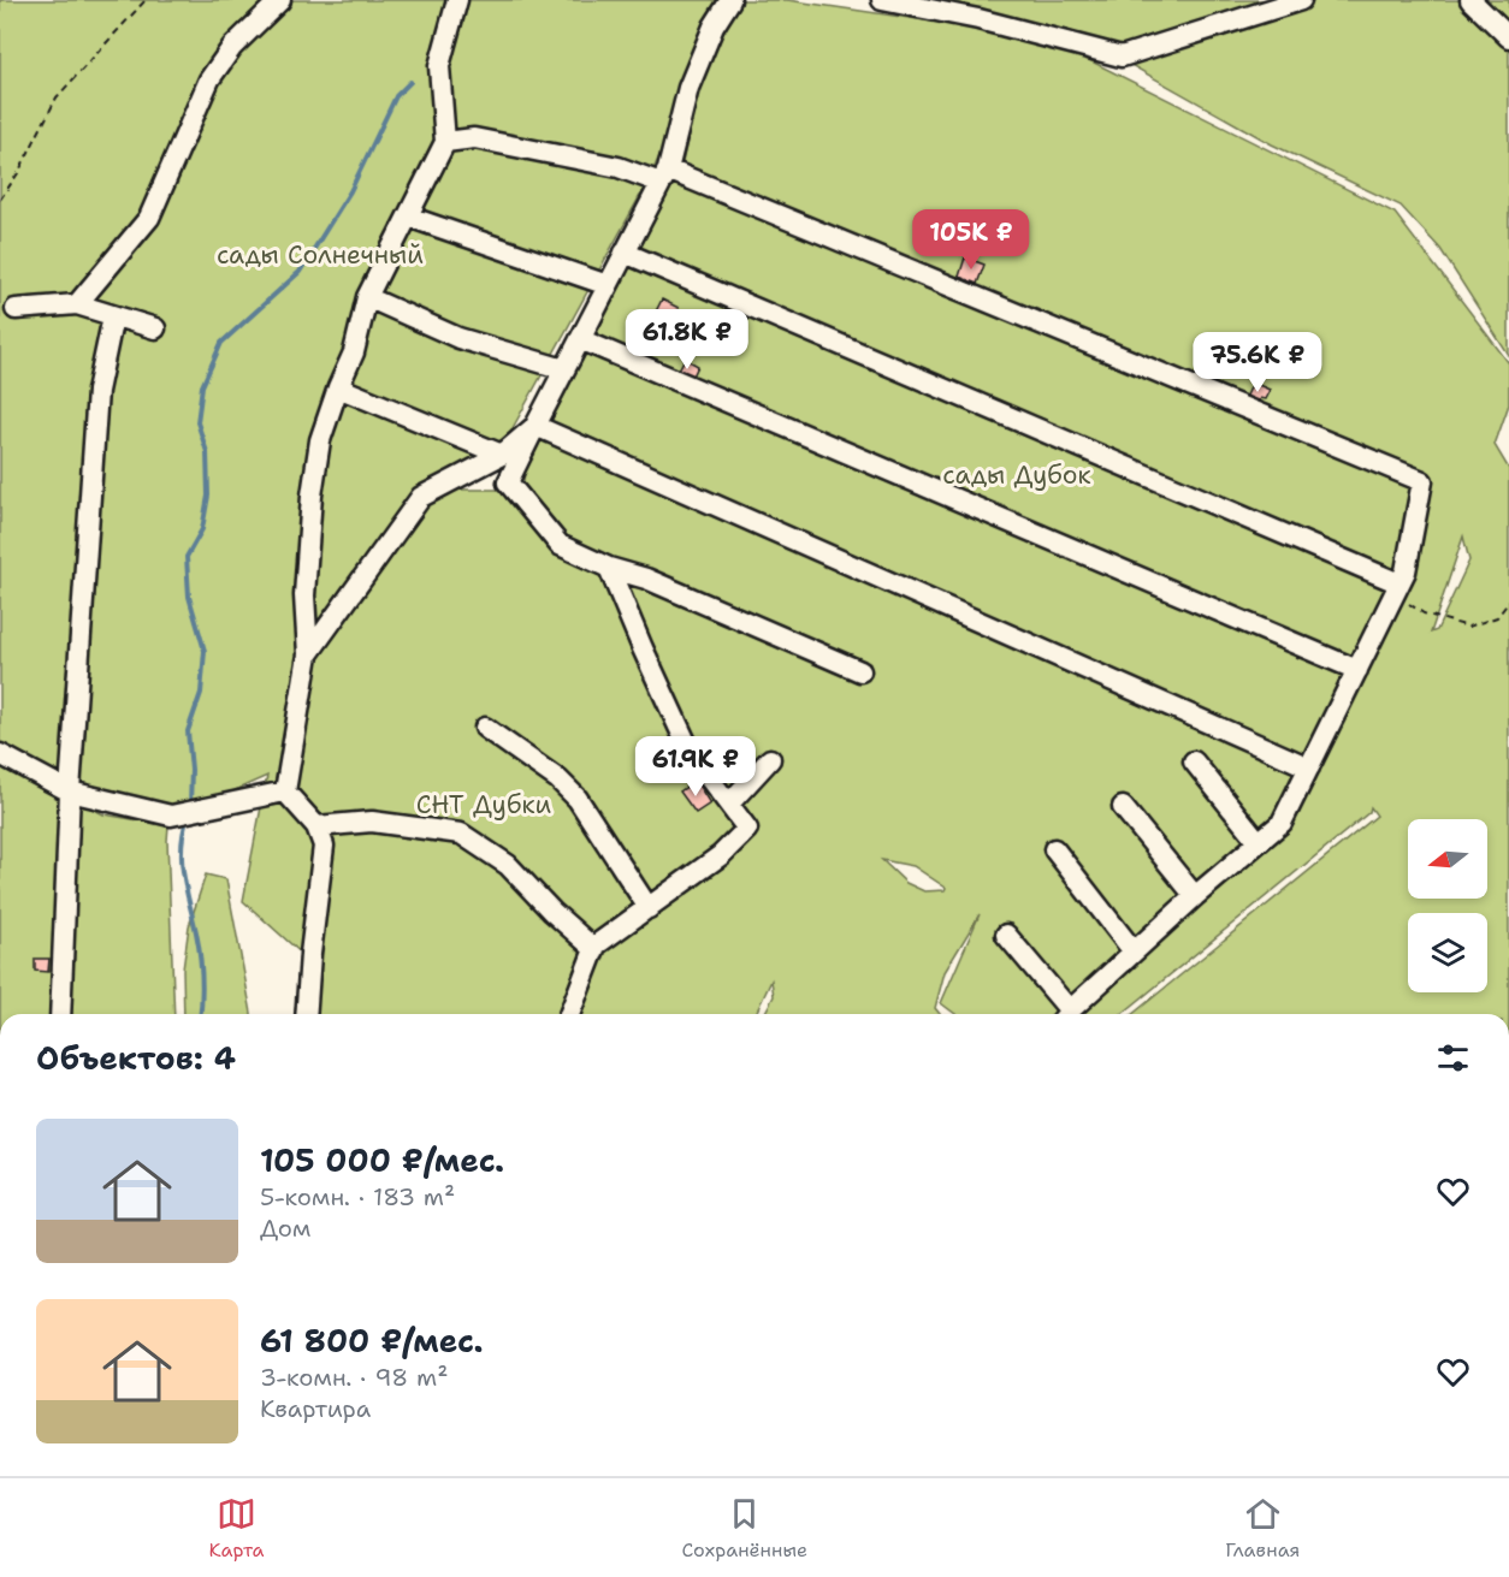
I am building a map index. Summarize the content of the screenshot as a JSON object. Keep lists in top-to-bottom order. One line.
{"parks":["сады Солнечный","сады Дубок","СНТ Дубки"],"north":"left","page":{"price":["105K ₽","61.8K ₽","75.6K ₽","61.9K ₽"],"heading":"Объектов: 4","list":[{"name":"105 000 ₽/мес.","note":"5-комн. · 183 m² · Дом"},{"name":"61 800 ₽/мес.","note":"3-комн. · 98 m² · Квартира"}],"tabs":["Карта","Сохранённые","Главная"]}}
